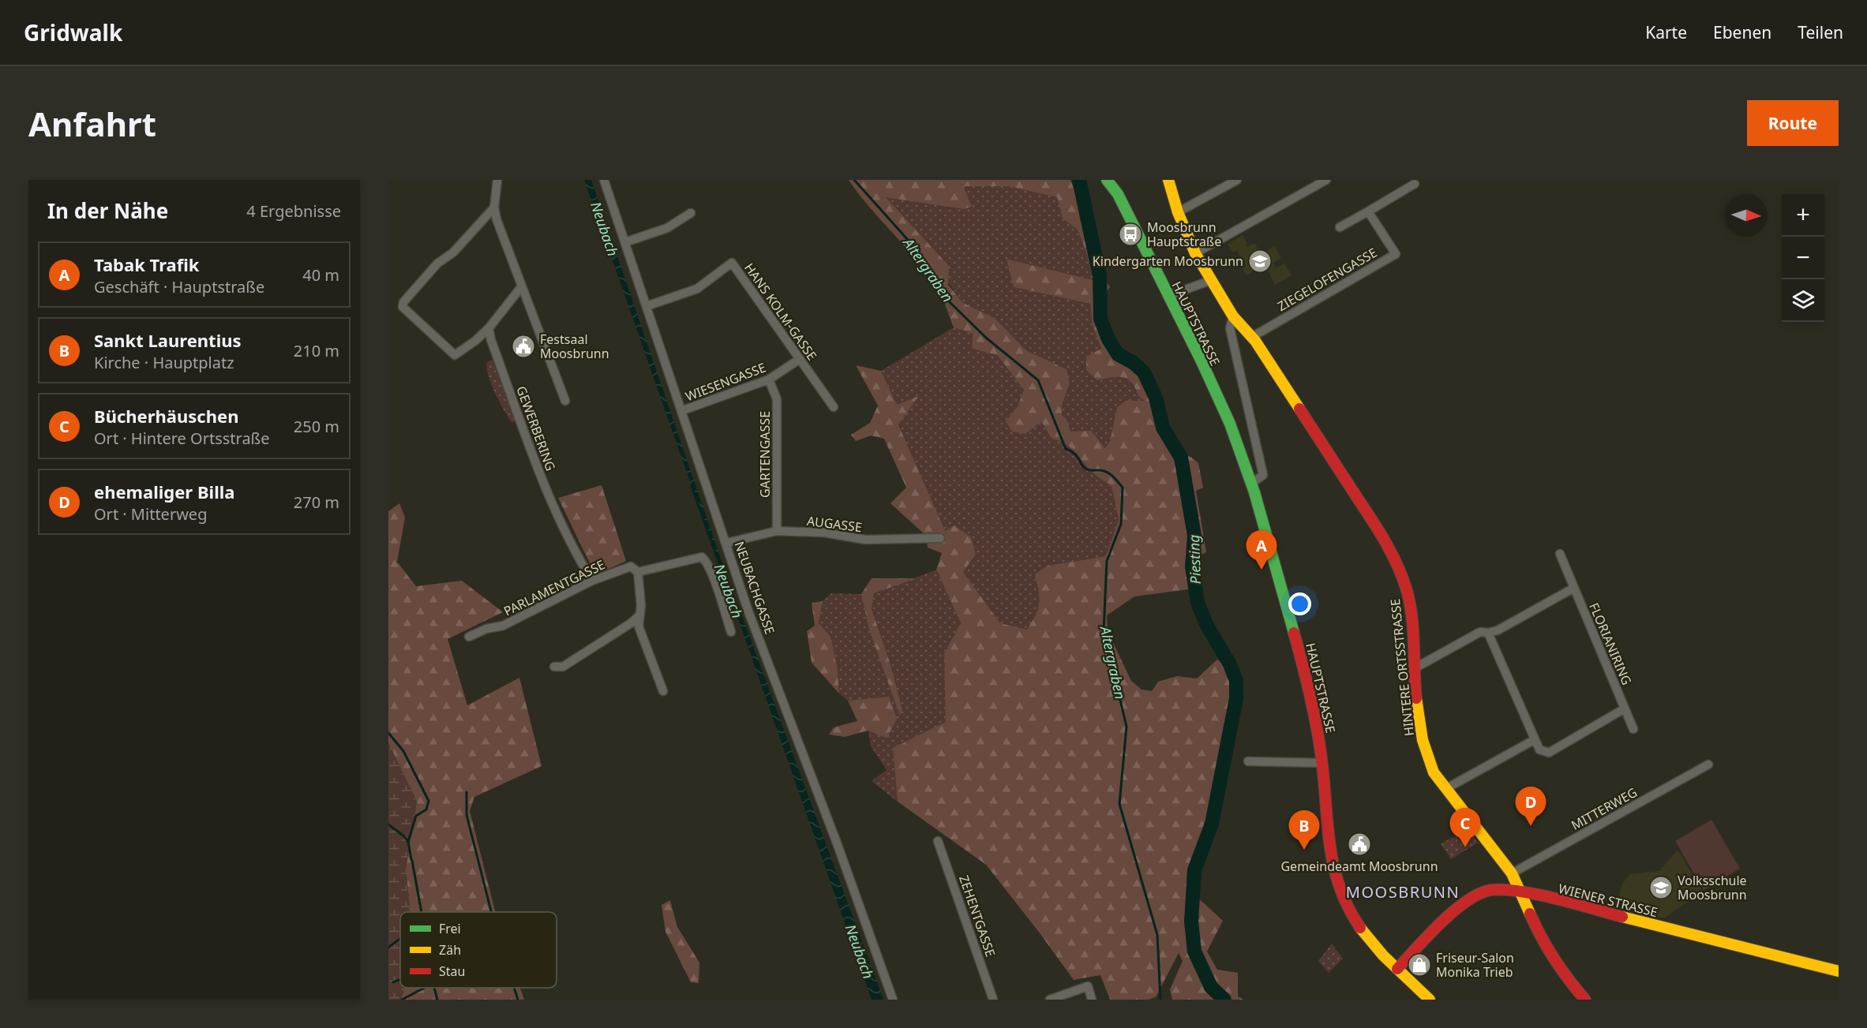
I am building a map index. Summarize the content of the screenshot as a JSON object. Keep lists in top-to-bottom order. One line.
{"streets":{"main road":["HAUPTSTRASSE","HINTERE ORTSSTRASSE","WIENER STRASSE"],"street":["ZIEGELOFENGASSE","HANS KOLM-GASSE","WIESENGASSE","GEWERBERING","GARTENGASSE","AUGASSE","PARLAMENTGASSE","NEUBACHGASSE","FLORIANIRING","MITTERWEG","ZEHENTGASSE"]},"crossings":[["ZIEGELOFENGASSE","HINTERE ORTSSTRASSE"],["HANS KOLM-GASSE","WIESENGASSE"],["HANS KOLM-GASSE","NEUBACHGASSE"],["HAUPTSTRASSE","HINTERE ORTSSTRASSE"],["HAUPTSTRASSE","WIENER STRASSE"],["WIESENGASSE","GARTENGASSE"],["WIESENGASSE","NEUBACHGASSE"],["GEWERBERING","PARLAMENTGASSE"],["GARTENGASSE","AUGASSE"],["AUGASSE","NEUBACHGASSE"],["HINTERE ORTSSTRASSE","MITTERWEG"],["HINTERE ORTSSTRASSE","WIENER STRASSE"]],"districts":["MOOSBRUNN"],"water":["Neubach","Altergraben","Piesting"],"places":{"bus stop":["Moosbrunn Hauptstraße"],"school or university":["Kindergarten Moosbrunn","Volksschule Moosbrunn"],"public building":["Festsaal Moosbrunn","Gemeindeamt Moosbrunn"],"shop":["Friseur-Salon Monika Trieb"]},"legend":["Frei","Zäh","Stau"],"north":"right","page":{"header":"Gridwalk","nav":["Karte","Ebenen","Teilen"],"buttons":"Route","title":"Anfahrt","heading":["In der Nähe","4 Ergebnisse"],"map_buttons":["+","−"],"list":[{"mark":"A","name":"Tabak Trafik","note":"Geschäft · Hauptstraße","value":"40 m"},{"mark":"B","name":"Sankt Laurentius","note":"Kirche · Hauptplatz","value":"210 m"},{"mark":"C","name":"Bücherhäuschen","note":"Ort · Hintere Ortsstraße","value":"250 m"},{"mark":"D","name":"ehemaliger Billa","note":"Ort · Mitterweg","value":"270 m"}],"pins":["A","D","C","B"]}}
